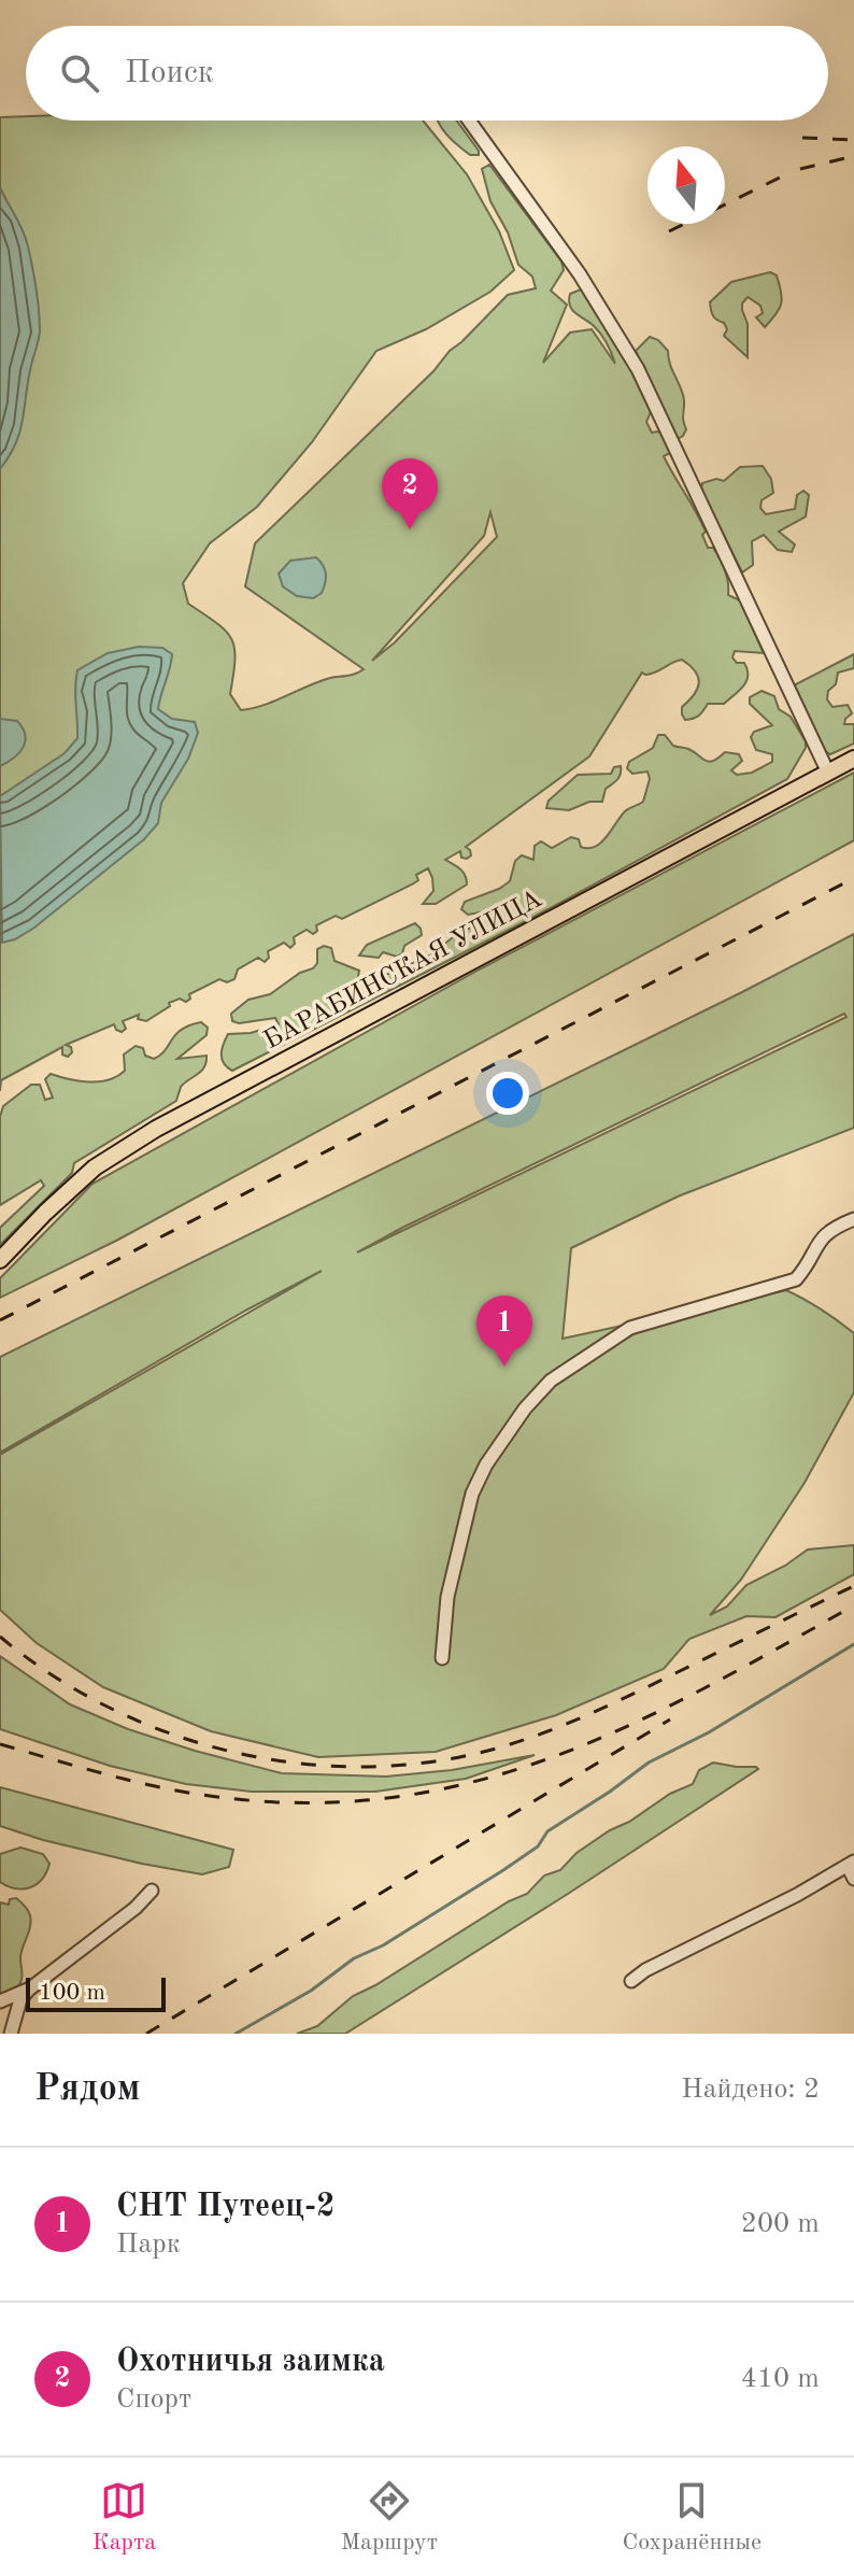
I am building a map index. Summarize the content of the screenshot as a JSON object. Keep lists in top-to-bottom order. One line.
{"streets":{"main road":["БАРАБИНСКАЯ УЛИЦА"]},"scale_bar":"100 m","north":"top","page":{"search":"Поиск","pins":["2","1"],"scale":"100 m","heading":["Рядом","Найдено: 2"],"list":[{"mark":"1","name":"СНТ Путеец-2","note":"Парк","value":"200 m"},{"mark":"2","name":"Охотничья заимка","note":"Спорт","value":"410 m"}],"nav":["Карта","Маршрут","Сохранённые"]}}
